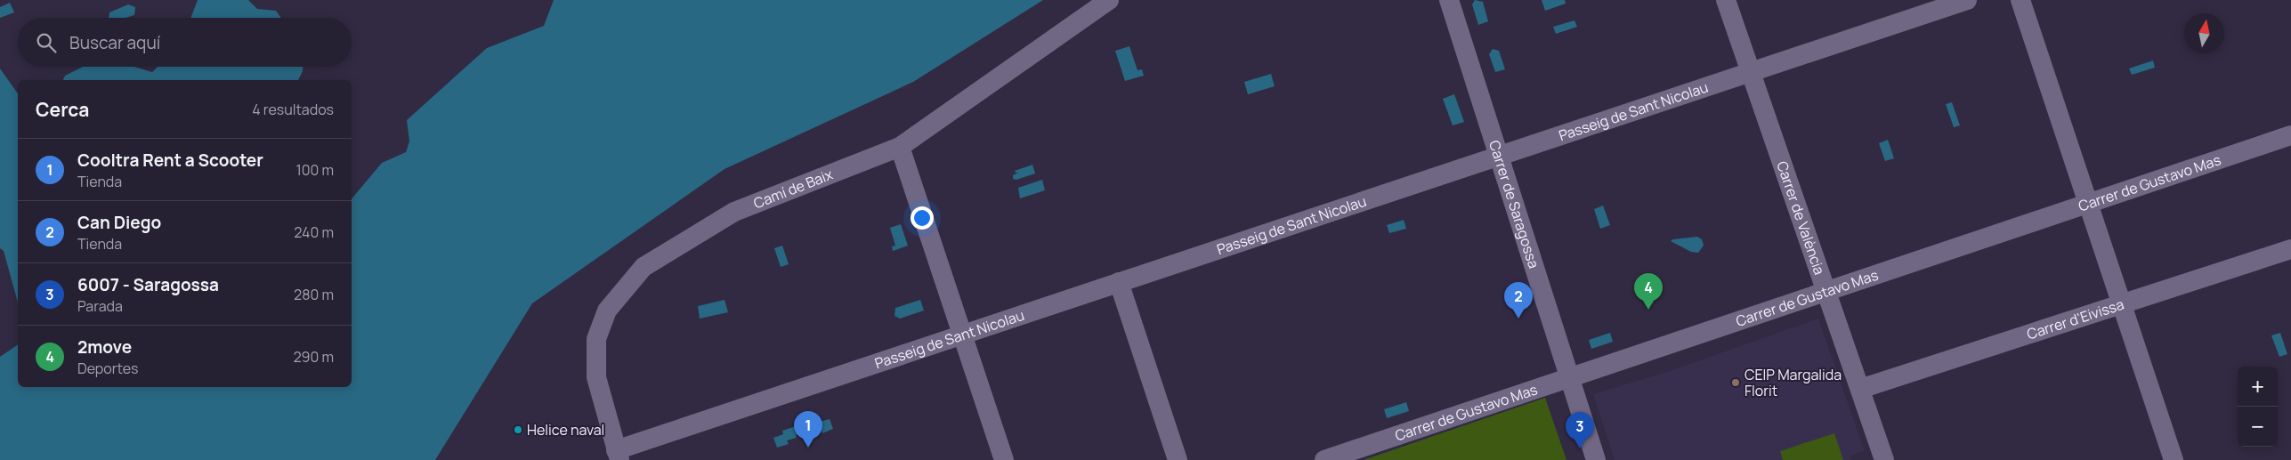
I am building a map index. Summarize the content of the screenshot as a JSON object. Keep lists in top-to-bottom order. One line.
{"streets":{"street":["Passeig de Sant Nicolau","Carrer de Gustavo Mas","Camí de Baix","Carrer de Saragossa","Carrer de València","Carrer d'Eivissa"]},"crossings":[["Passeig de Sant Nicolau","Camí de Baix"],["Passeig de Sant Nicolau","Carrer de Saragossa"],["Passeig de Sant Nicolau","Carrer de València"],["Carrer de Gustavo Mas","Carrer de Saragossa"],["Carrer de Gustavo Mas","Carrer de València"],["Carrer de València","Carrer d'Eivissa"]],"places":["CEIP Margalida Florit","Helice naval"],"north":"top","page":{"search":"Buscar aquí","heading":["Cerca","4 resultados"],"list":[{"mark":"1","name":"Cooltra Rent a Scooter","note":"Tienda","value":"100 m"},{"mark":"2","name":"Can Diego","note":"Tienda","value":"240 m"},{"mark":"3","name":"6007 - Saragossa","note":"Parada","value":"280 m"},{"mark":"4","name":"2move","note":"Deportes","value":"290 m"}],"pins":["4","2","1","3"],"map_buttons":["+","−"]}}
